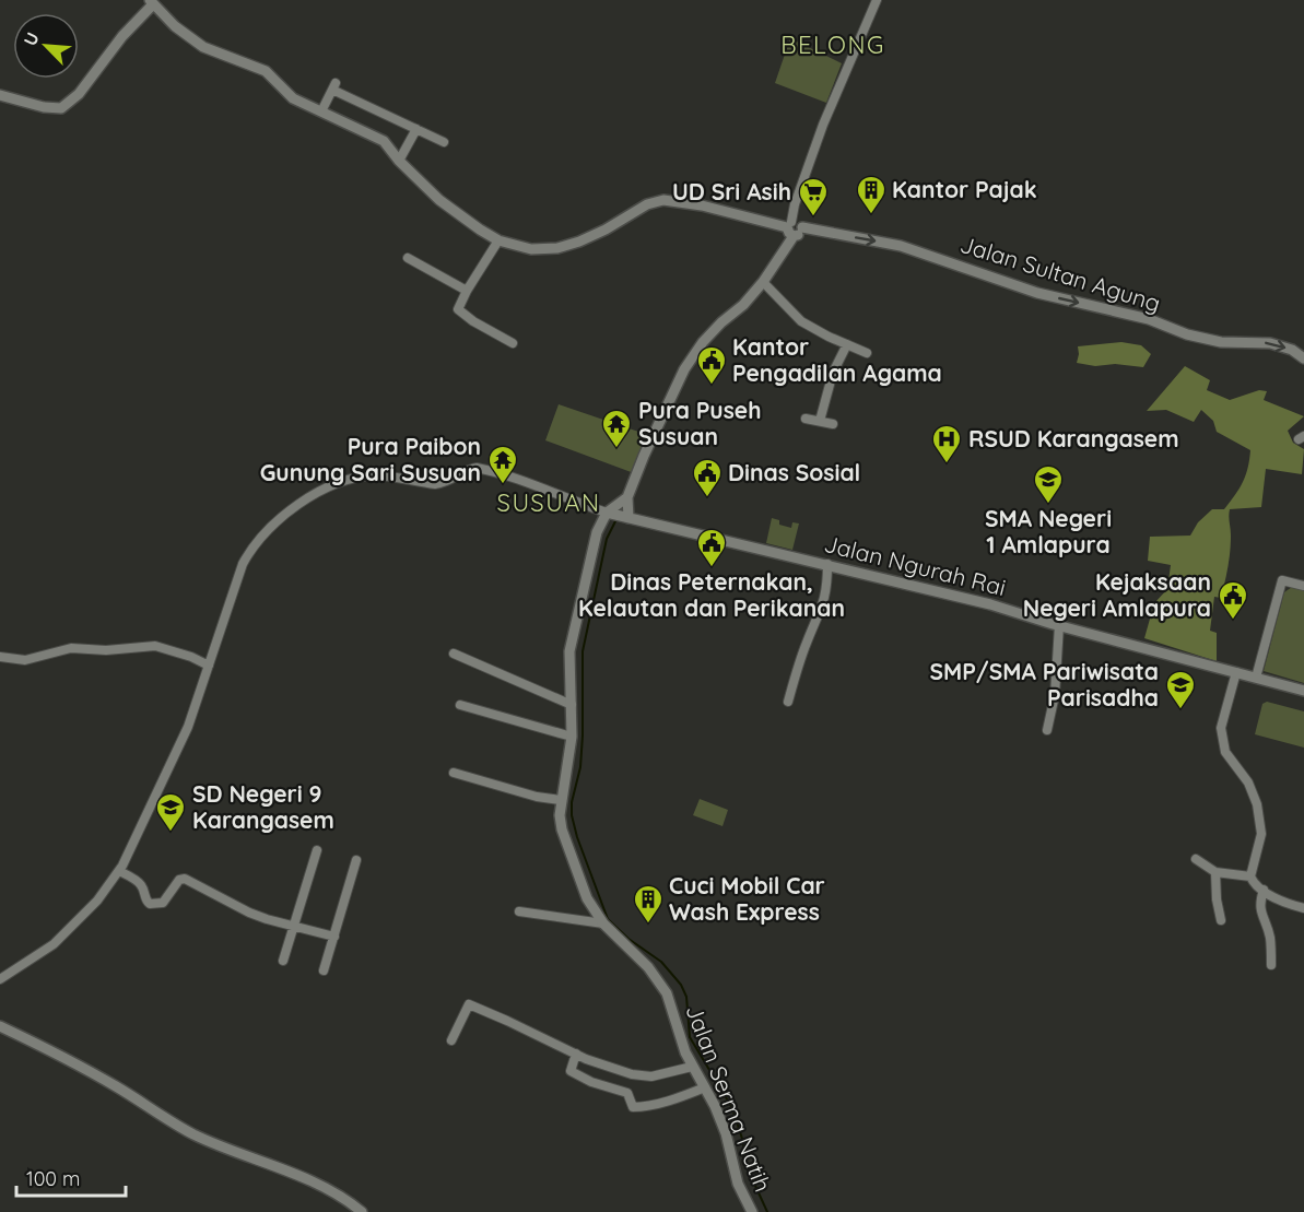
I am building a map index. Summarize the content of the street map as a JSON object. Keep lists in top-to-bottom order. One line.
{"streets":{"street":["Jalan Sultan Agung","Jalan Ngurah Rai","Jalan Serma Natih"]},"one_way":["Jalan Sultan Agung"],"districts":["BELONG","SUSUAN"],"places":{"building":["Kantor Pajak","Cuci Mobil Car Wash Express"],"supermarket":["UD Sri Asih"],"public building":["Kantor Pengadilan Agama","Dinas Sosial","Dinas Peternakan, Kelautan dan Perikanan","Kejaksaan Negeri Amlapura"],"temple":["Pura Puseh Susuan","Pura Paibon Gunung Sari Susuan"],"hospital":["RSUD Karangasem"],"school or university":["SMA Negeri 1 Amlapura","SMP/SMA Pariwisata Parisadha","SD Negeri 9 Karangasem"]},"scale_bar":"100 m","north":"top left"}
